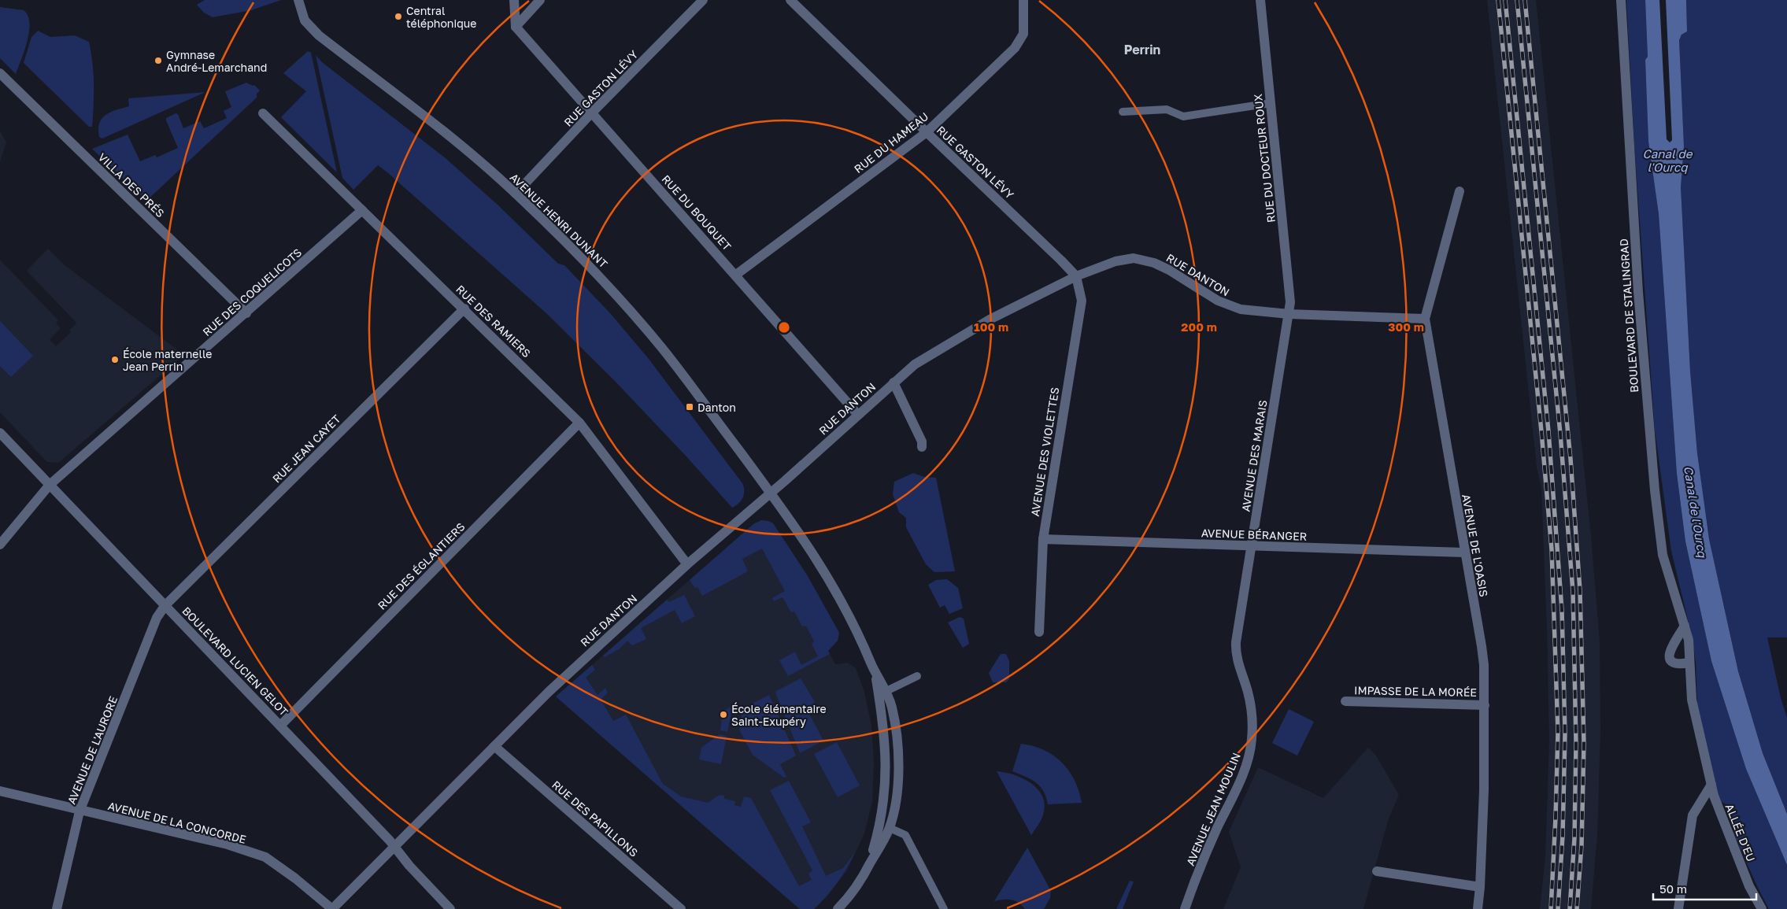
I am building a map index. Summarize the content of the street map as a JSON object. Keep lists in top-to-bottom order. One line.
{"streets":{"street":["RUE GASTON LÉVY","RUE DU HAMEAU","RUE DU DOCTEUR ROUX","VILLA DES PRÉS","RUE DU BOUQUET","AVENUE HENRI DUNANT","RUE DANTON","RUE DES COQUELICOTS","BOULEVARD DE STALINGRAD","RUE DES RAMIERS","RUE JEAN CAYET","AVENUE DES VIOLETTES","AVENUE DES MARAIS","AVENUE BÉRANGER","AVENUE DE L'OASIS","RUE DES ÉGLANTIERS","BOULEVARD LUCIEN GELOT","IMPASSE DE LA MORÉE","AVENUE DE L'AURORE","AVENUE JEAN MOULIN","RUE DES PAPILLONS","AVENUE DE LA CONCORDE","ALLÉE D'EU"]},"crossings":[["RUE GASTON LÉVY","RUE DU HAMEAU"],["RUE GASTON LÉVY","RUE DU BOUQUET"],["RUE GASTON LÉVY","AVENUE HENRI DUNANT"],["RUE GASTON LÉVY","RUE DANTON"],["RUE GASTON LÉVY","AVENUE DES VIOLETTES"],["RUE DU HAMEAU","RUE DU BOUQUET"],["RUE DU DOCTEUR ROUX","RUE DANTON"],["RUE DU DOCTEUR ROUX","AVENUE DES MARAIS"],["VILLA DES PRÉS","RUE DES COQUELICOTS"],["RUE DU BOUQUET","RUE DANTON"],["AVENUE HENRI DUNANT","RUE DANTON"],["RUE DANTON","RUE DES RAMIERS"],["RUE DANTON","AVENUE DES VIOLETTES"],["RUE DANTON","AVENUE DES MARAIS"],["RUE DANTON","AVENUE DE L'OASIS"],["RUE DANTON","BOULEVARD LUCIEN GELOT"],["RUE DANTON","RUE DES PAPILLONS"],["RUE DANTON","AVENUE DE LA CONCORDE"],["RUE DES COQUELICOTS","RUE DES RAMIERS"],["RUE DES COQUELICOTS","BOULEVARD LUCIEN GELOT"],["BOULEVARD DE STALINGRAD","ALLÉE D'EU"],["RUE DES RAMIERS","RUE JEAN CAYET"],["RUE DES RAMIERS","RUE DES ÉGLANTIERS"],["RUE JEAN CAYET","BOULEVARD LUCIEN GELOT"],["RUE JEAN CAYET","AVENUE DE L'AURORE"],["AVENUE DES VIOLETTES","AVENUE BÉRANGER"],["AVENUE DES MARAIS","AVENUE BÉRANGER"],["AVENUE DES MARAIS","AVENUE JEAN MOULIN"],["AVENUE BÉRANGER","AVENUE DE L'OASIS"],["AVENUE DE L'OASIS","IMPASSE DE LA MORÉE"],["RUE DES ÉGLANTIERS","BOULEVARD LUCIEN GELOT"],["BOULEVARD LUCIEN GELOT","AVENUE DE L'AURORE"],["BOULEVARD LUCIEN GELOT","AVENUE DE LA CONCORDE"],["AVENUE DE L'AURORE","AVENUE DE LA CONCORDE"]],"districts":["Perrin"],"water":["Canal de l'Ourcq"],"places":{"other":["Central téléphonique","Gymnase André-Lemarchand","École maternelle Jean Perrin","École élémentaire Saint-Exupéry"],"transit":["Danton"]},"scale_bar":"50 m","rings":["100 m","200 m","300 m"]}
